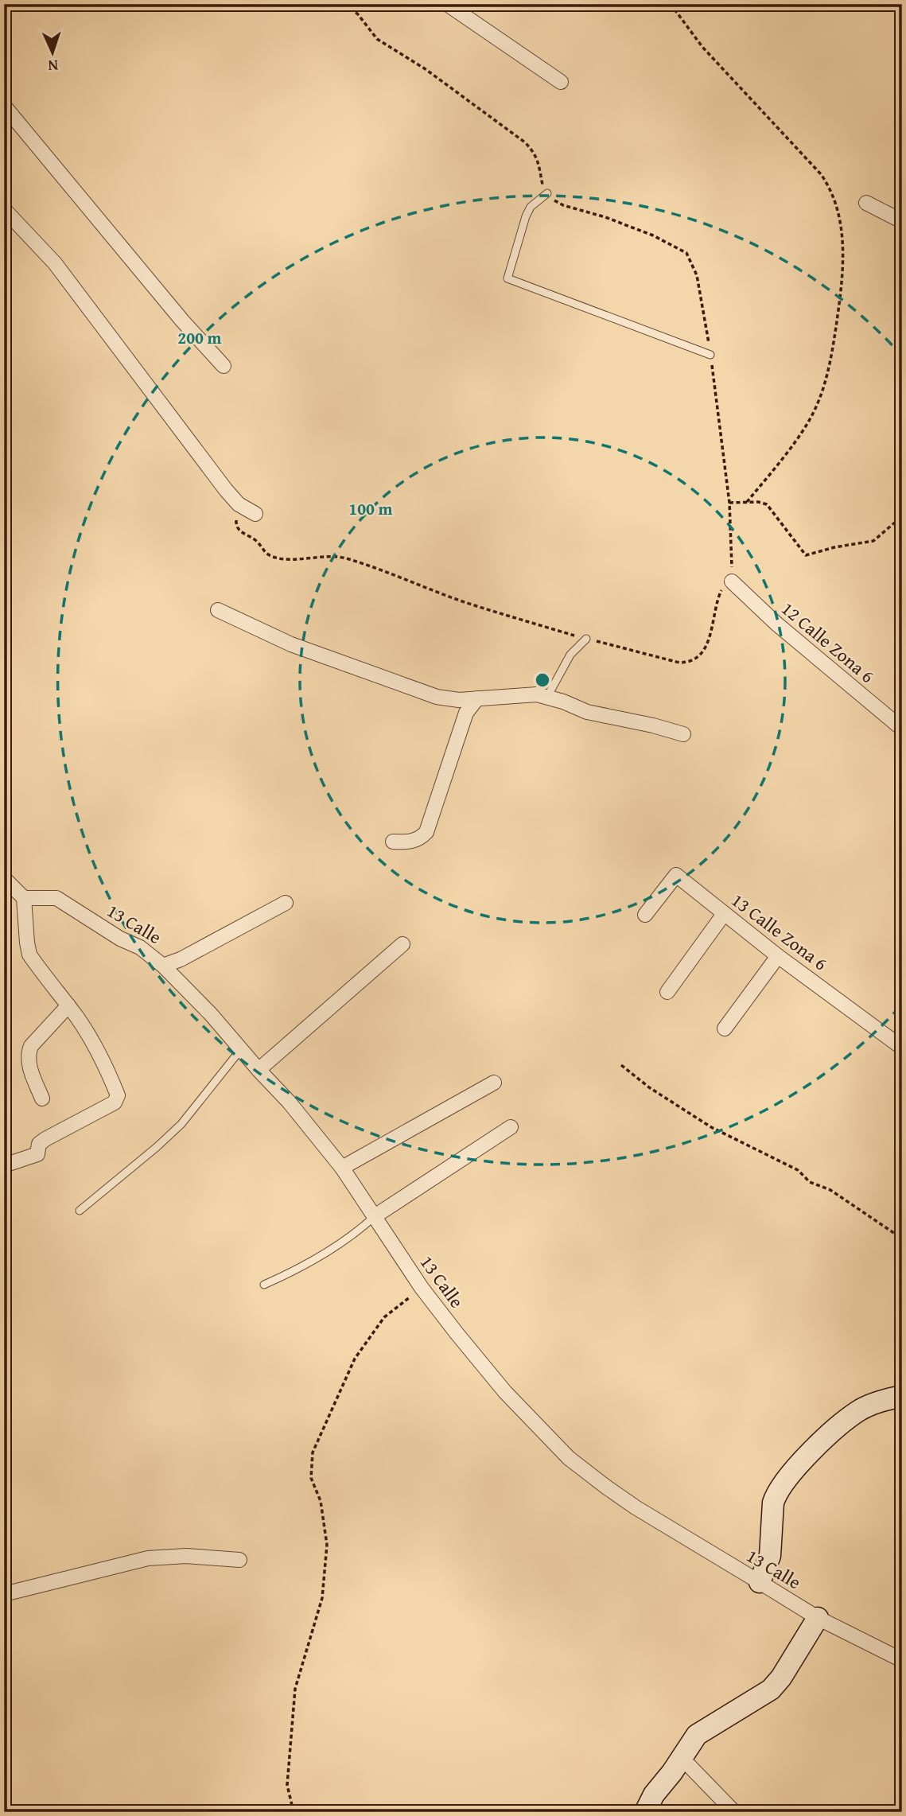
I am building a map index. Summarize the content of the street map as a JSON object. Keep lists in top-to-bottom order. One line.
{"streets":{"street":["12 Calle Zona 6","13 Calle","13 Calle Zona 6"]},"north":"bottom","rings":["200 m","100 m"]}
